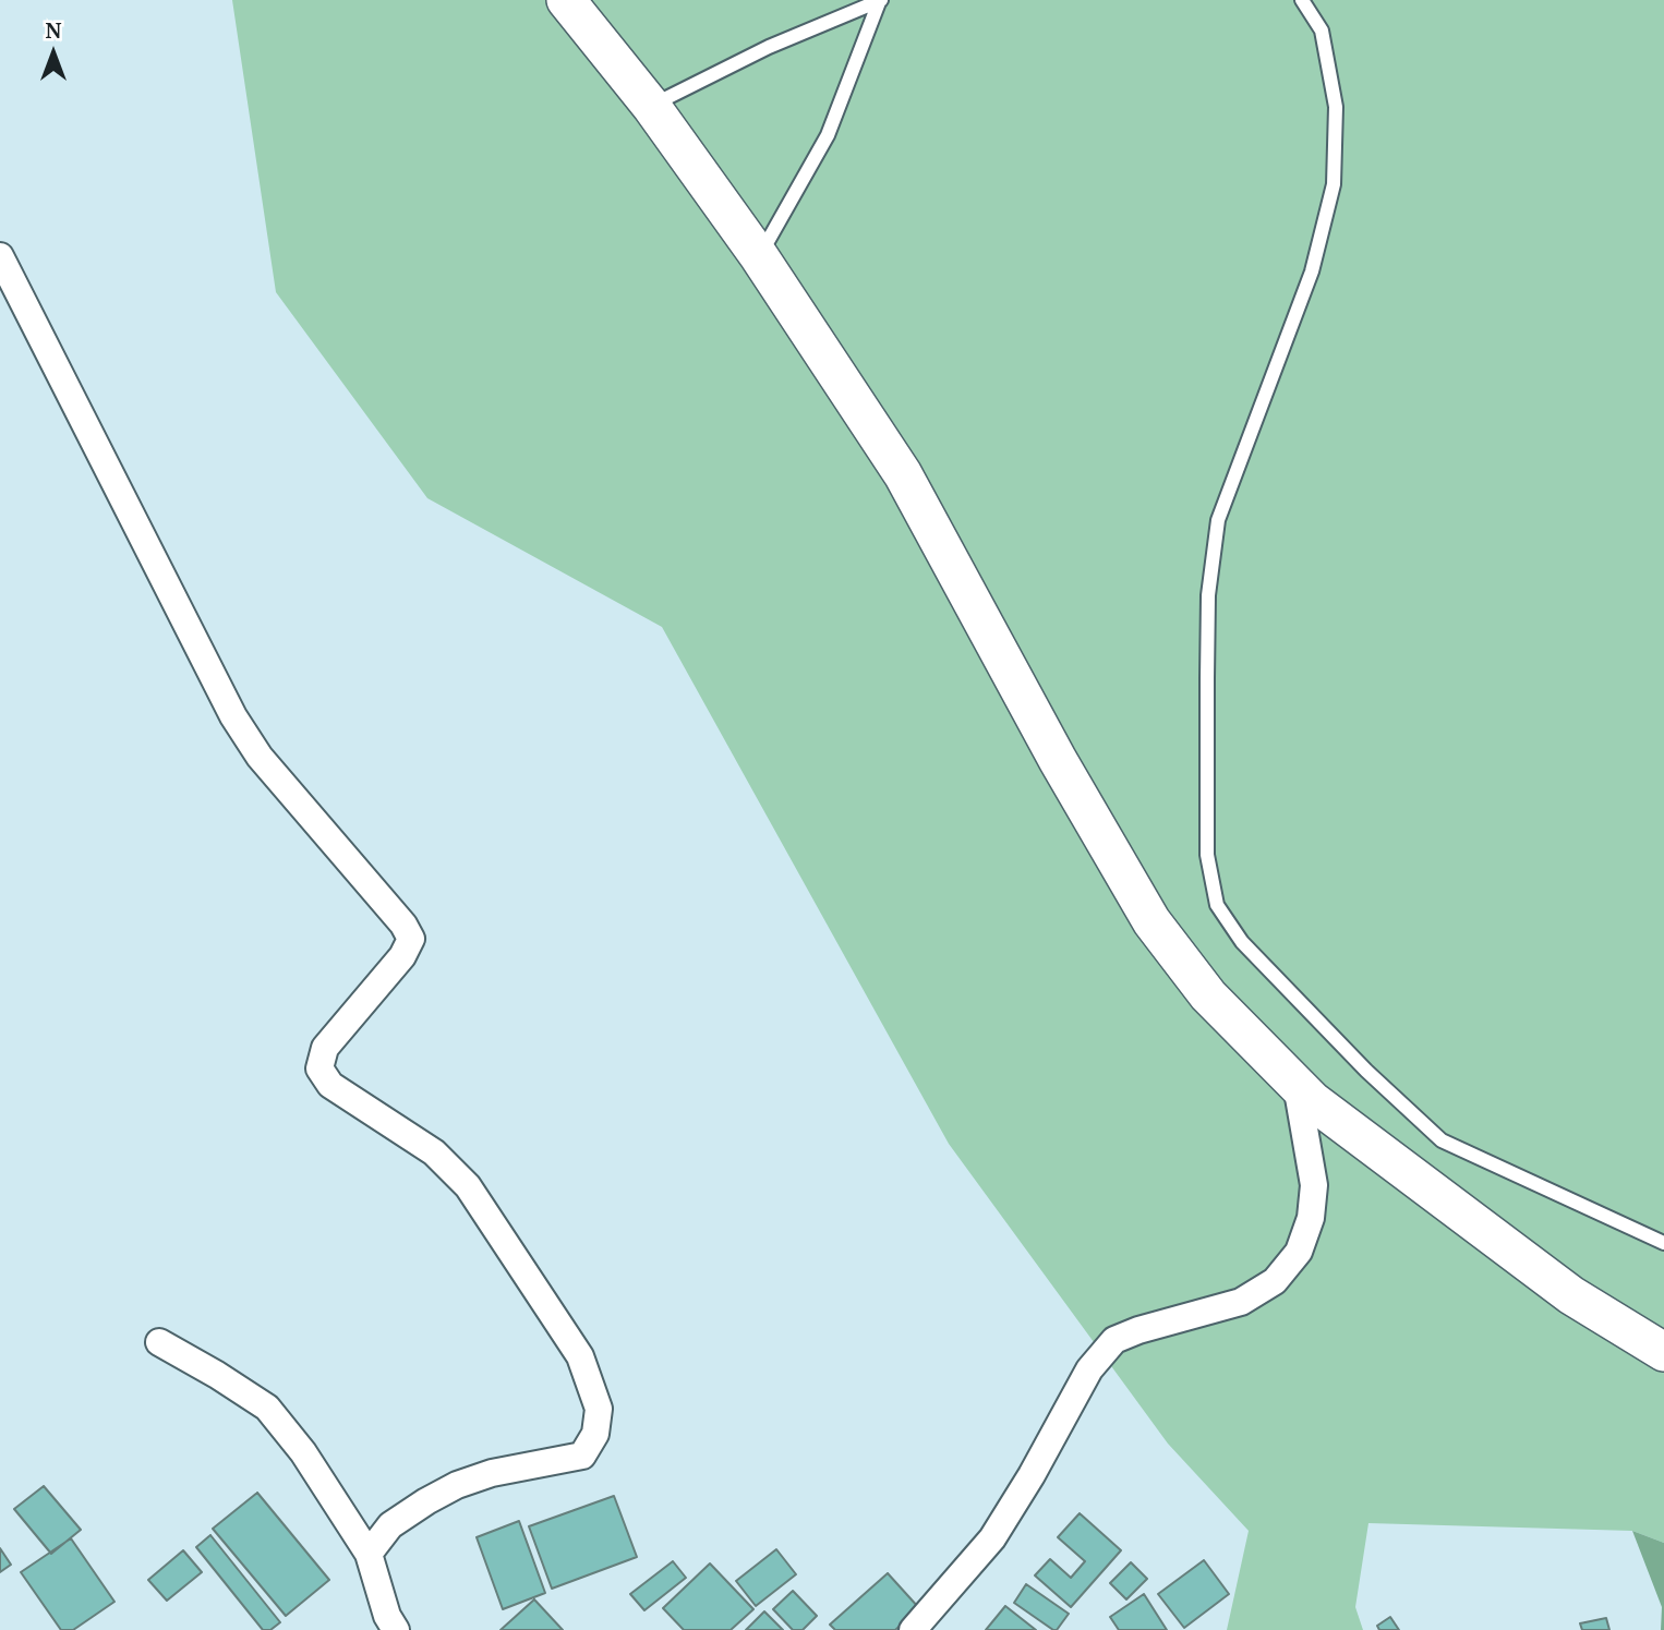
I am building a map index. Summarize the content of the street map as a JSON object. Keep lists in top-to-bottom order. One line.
{"north":"top"}
